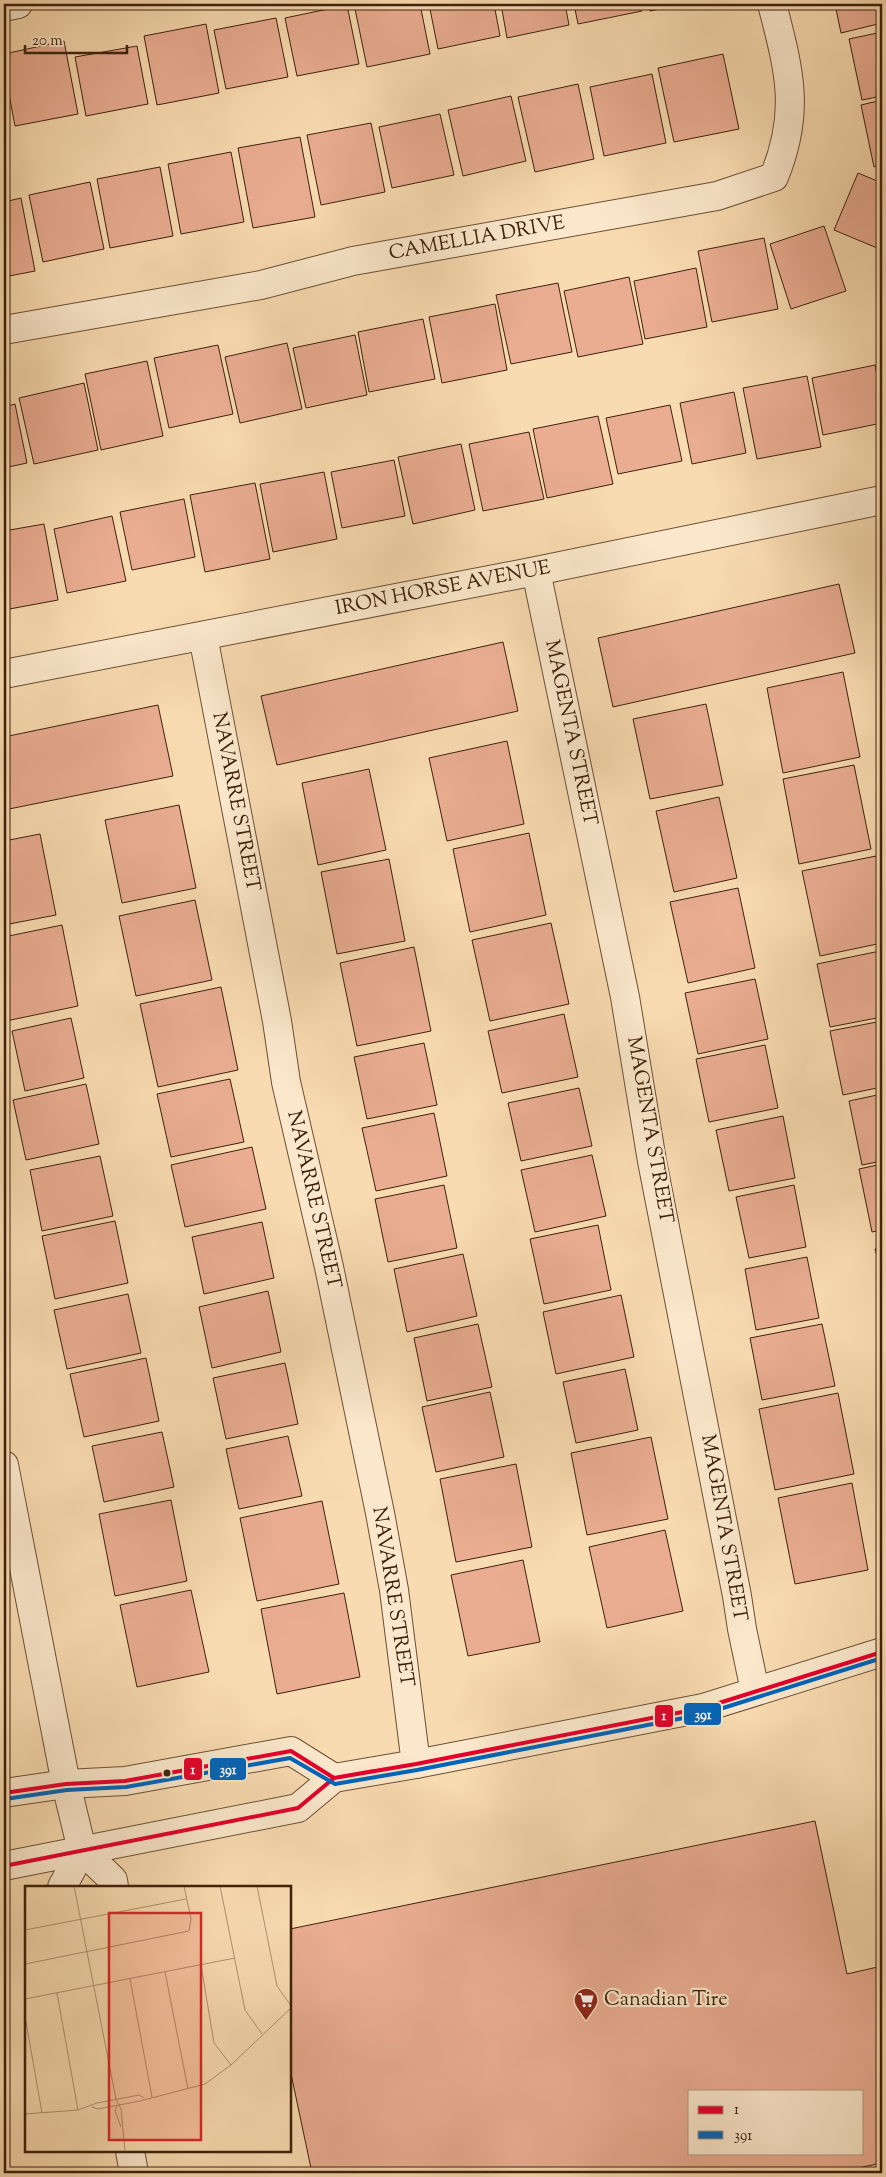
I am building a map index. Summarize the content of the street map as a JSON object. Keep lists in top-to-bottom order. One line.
{"streets":{"street":["CAMELLIA DRIVE","IRON HORSE AVENUE","MAGENTA STREET","NAVARRE STREET"]},"crossings":[["IRON HORSE AVENUE","MAGENTA STREET"],["IRON HORSE AVENUE","NAVARRE STREET"]],"places":{"supermarket":["Canadian Tire"]},"lines":["transit line 1","transit line 391"],"legend":["1","391"],"scale_bar":"20 m"}
